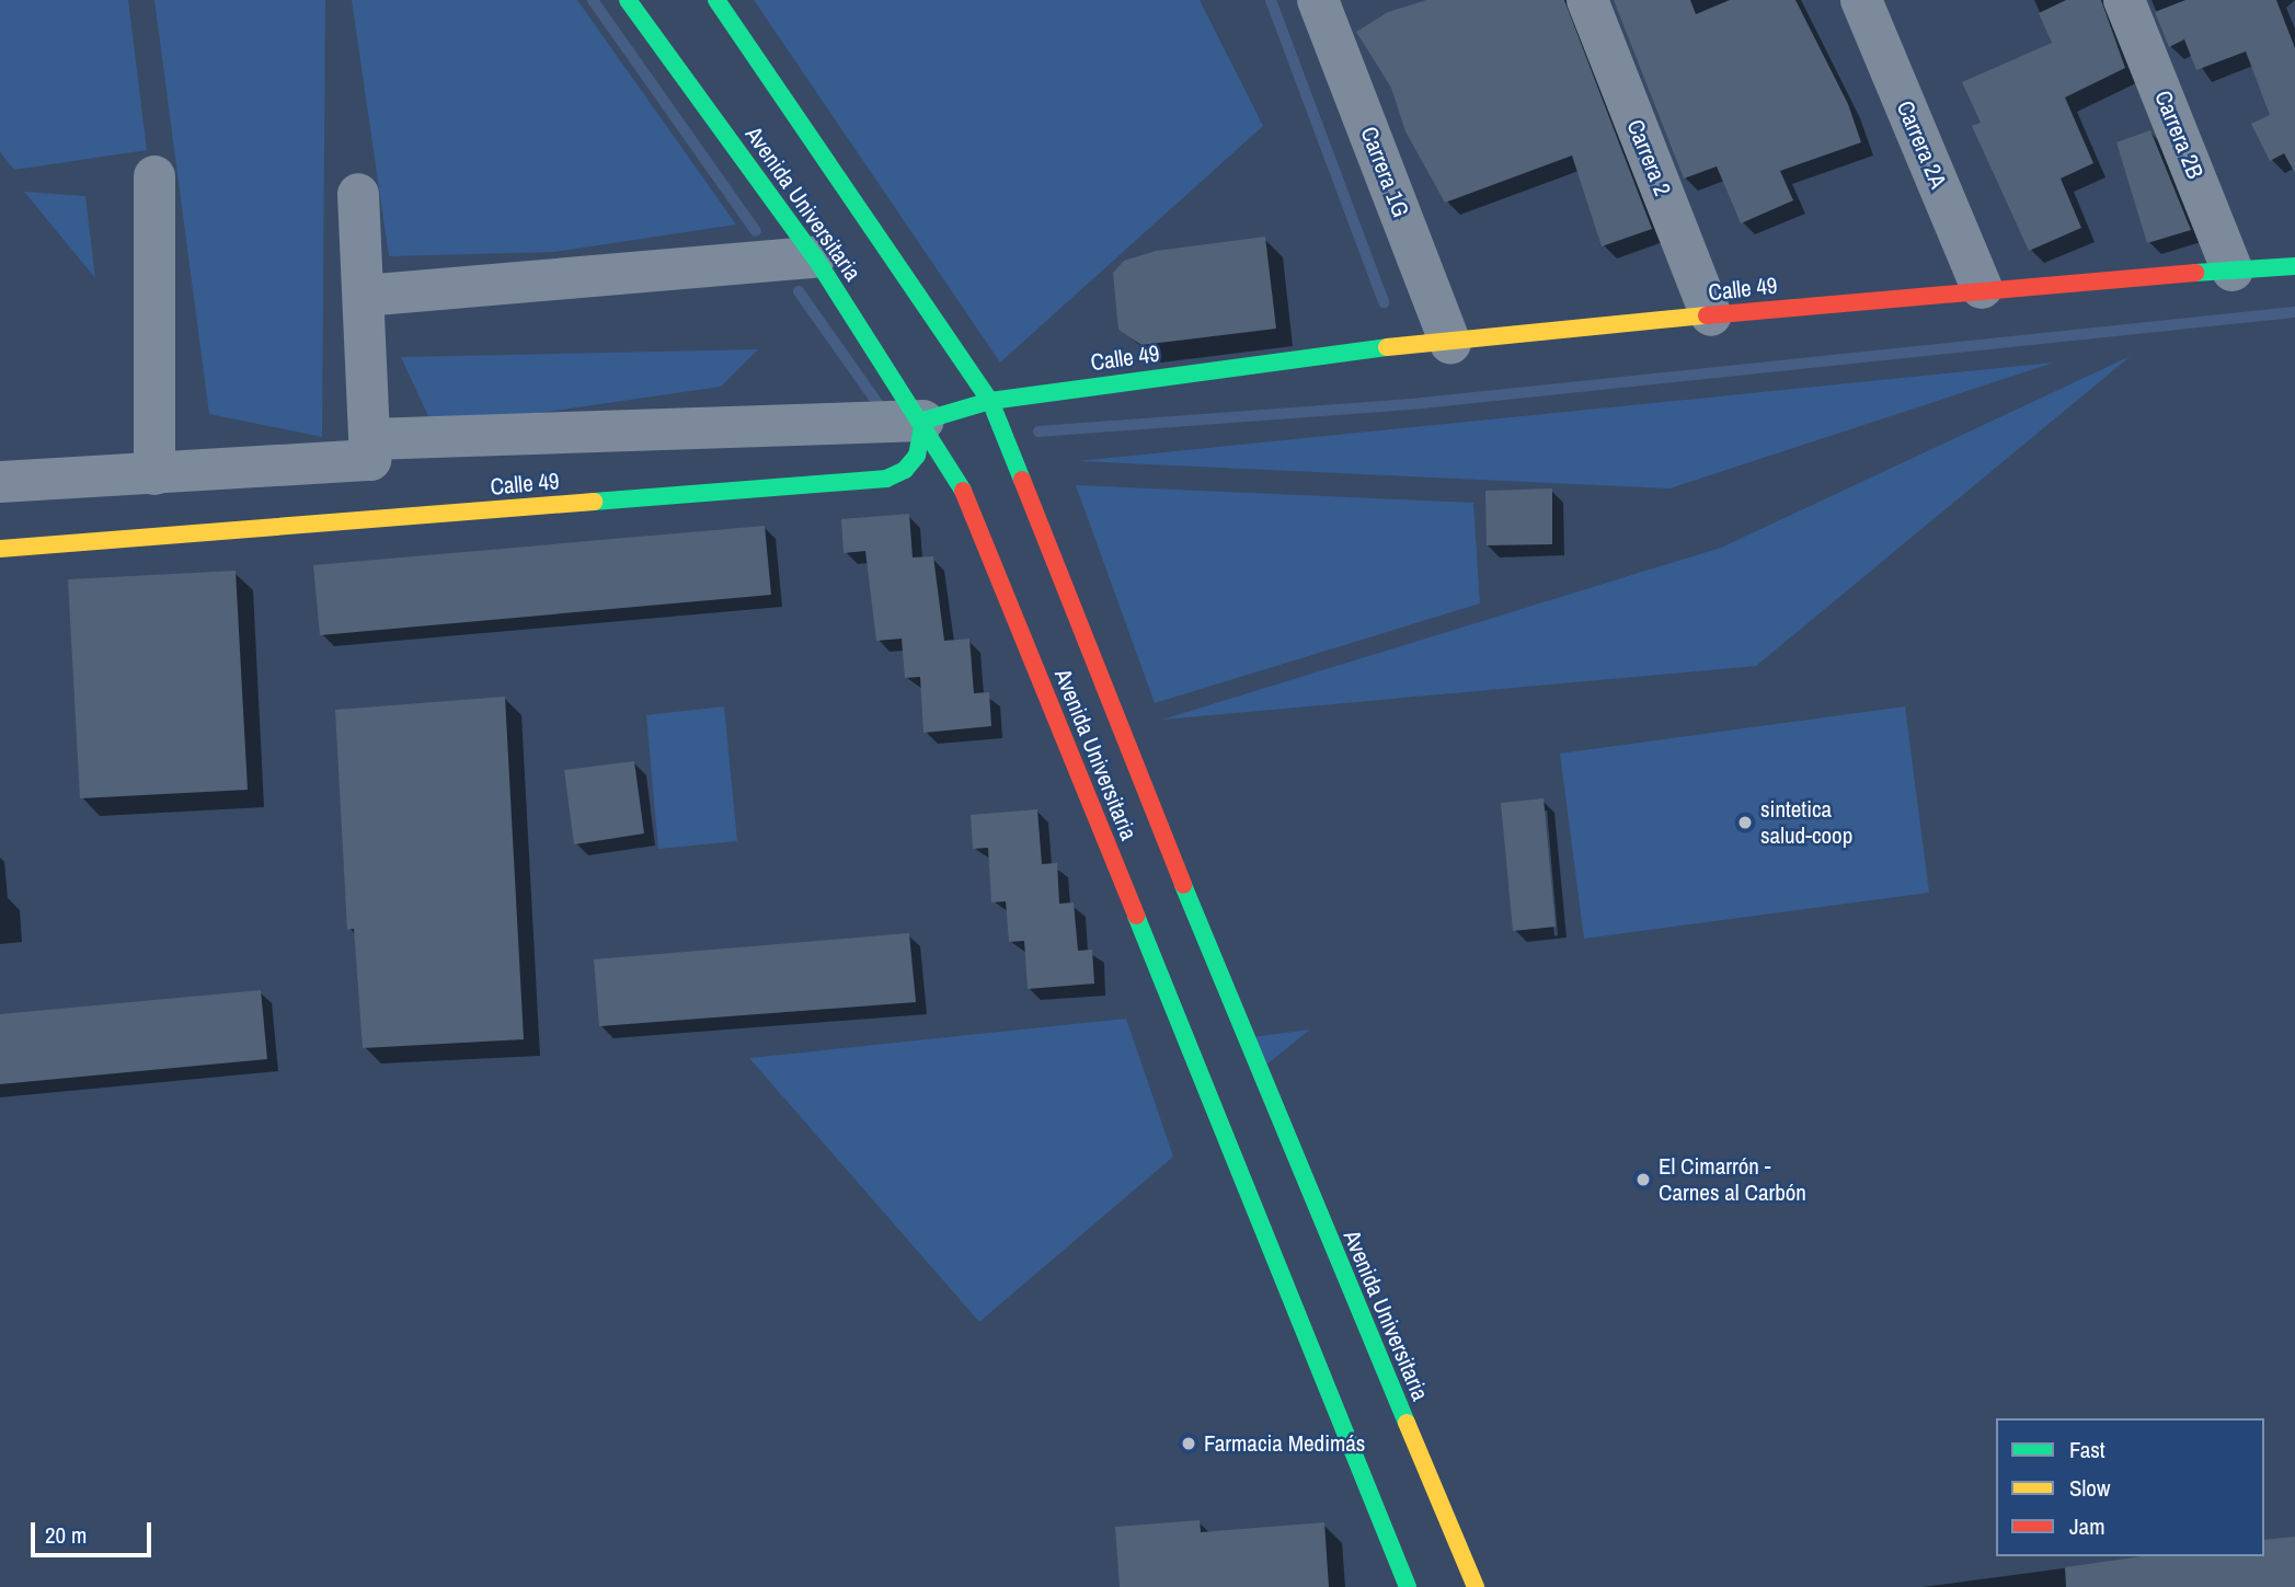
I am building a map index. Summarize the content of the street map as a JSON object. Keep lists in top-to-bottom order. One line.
{"streets":{"main road":["Avenida Universitaria","Calle 49"],"street":["Carrera 2B","Carrera 2A","Carrera 2","Carrera 1G"]},"crossings":[["Carrera 2B","Calle 49"],["Carrera 2A","Calle 49"],["Carrera 2","Calle 49"],["Carrera 1G","Calle 49"],["Avenida Universitaria","Calle 49"]],"places":["sintetica salud-coop","El Cimarrón - Carnes al Carbón","Farmacia Medimás"],"legend":["Fast","Slow","Jam"],"scale_bar":"20 m"}
